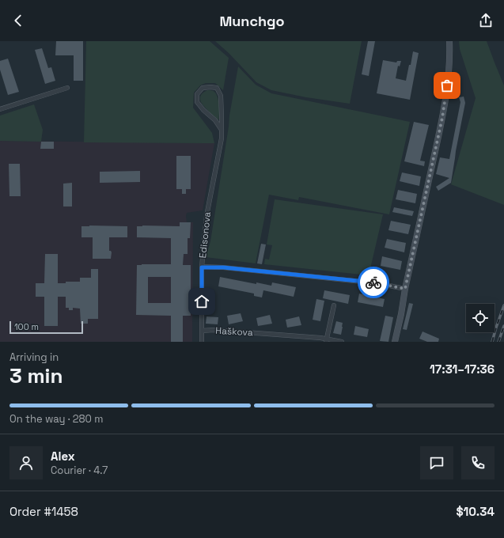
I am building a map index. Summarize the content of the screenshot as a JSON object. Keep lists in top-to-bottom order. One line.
{"streets":{"street":["Edisonova","Haškova"]},"crossings":[["Edisonova","Haškova"]],"scale_bar":"100 m","page":{"header":"Munchgo","scale":"100 m","heading":["3 min","Arriving in","17:31–17:36"],"panel":["Alex","Courier · 4.7","Order #1458","$10.34"],"bar":"On the way · 280 m"}}
